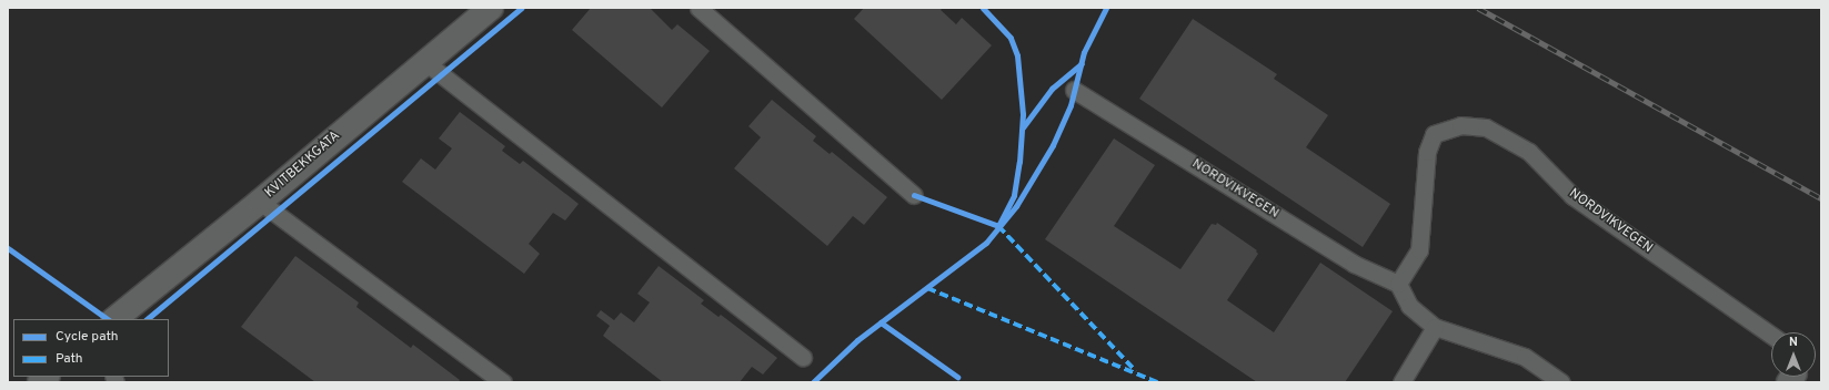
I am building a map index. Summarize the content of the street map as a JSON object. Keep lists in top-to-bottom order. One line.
{"streets":{"street":["KVITBEKKGATA"],"lane":["NORDVIKVEGEN"]},"legend":["Cycle path","Path"],"north":"top"}
